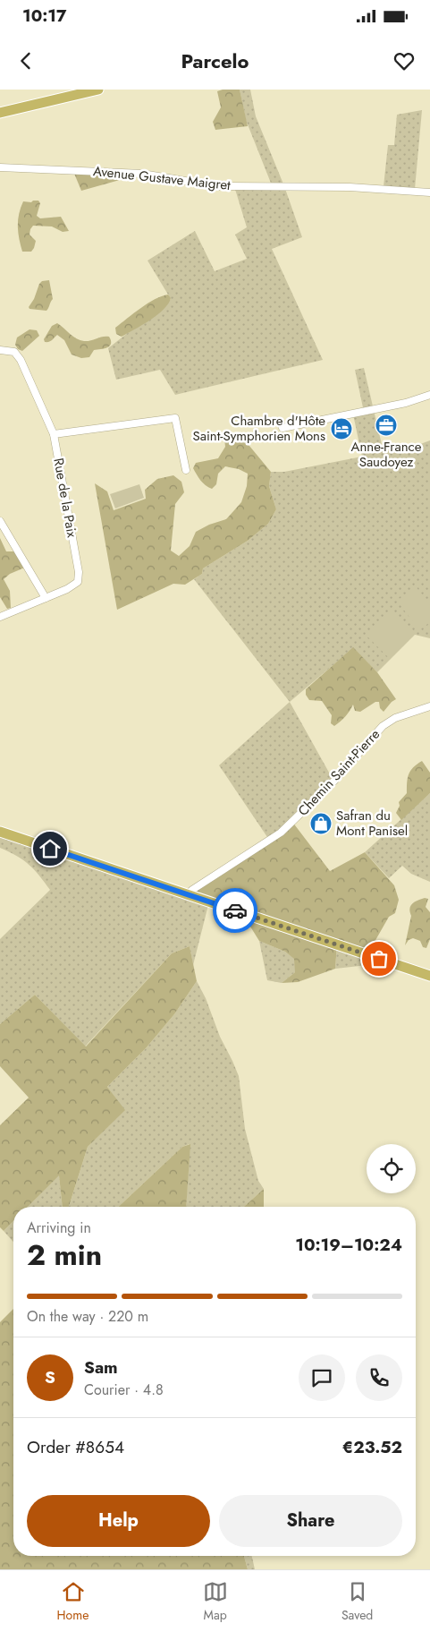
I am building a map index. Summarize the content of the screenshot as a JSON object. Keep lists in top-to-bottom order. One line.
{"streets":{"street":["Avenue Gustave Maigret","Rue de la Paix","Chemin Saint-Pierre"]},"places":{"office":["Anne-France Saudoyez"],"hotel":["Chambre d'Hôte Saint-Symphorien Mons"],"shop":["Safran du Mont Panisel"]},"page":{"status":"10:17","header":"Parcelo","heading":["2 min","Arriving in","10:19–10:24"],"panel":["Sam","Courier · 4.8","Order #8654","€23.52"],"bar":"On the way · 220 m","round":"S","buttons":["Help","Share"],"tabs":["Home","Map","Saved"]}}
